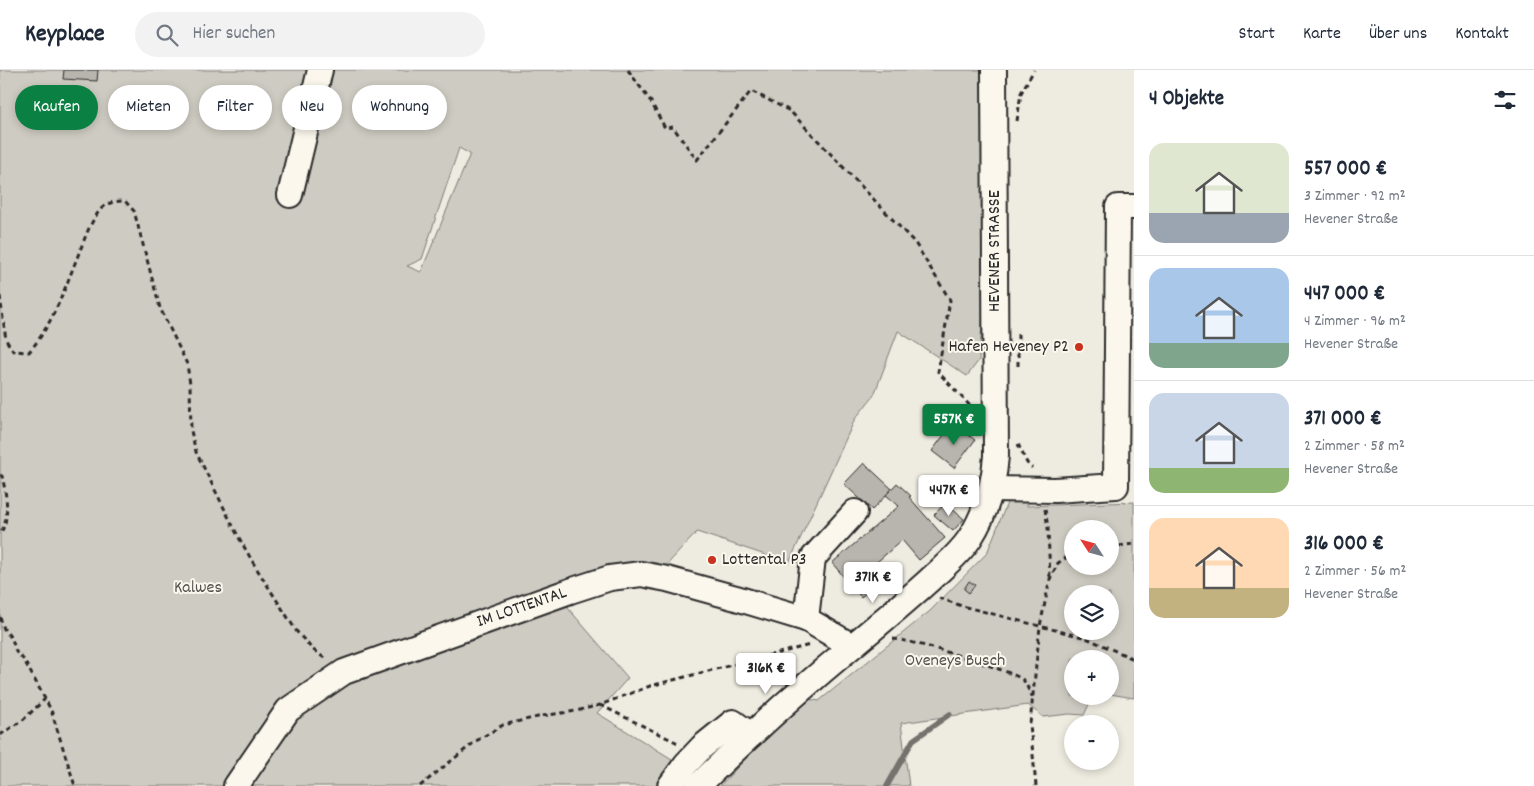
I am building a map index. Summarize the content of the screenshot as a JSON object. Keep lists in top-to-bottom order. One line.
{"streets":{"street":["HEVENER STRASSE","IM LOTTENTAL"]},"crossings":[["HEVENER STRASSE","IM LOTTENTAL"]],"parks":["Kalwes","Oveneys Busch"],"places":["Hafen Heveney P2","Lottental P3"],"north":"top left","page":{"header":"Keyplace","search":"Hier suchen","nav":["Start","Karte","Über uns","Kontakt"],"heading":"4 Objekte","chip":["Kaufen","Mieten","Filter","Neu","Wohnung"],"list":[{"name":"557 000 €","note":"3 Zimmer · 92 m² · Hevener Straße"},{"name":"447 000 €","note":"4 Zimmer · 96 m² · Hevener Straße"},{"name":"371 000 €","note":"2 Zimmer · 58 m² · Hevener Straße"},{"name":"316 000 €","note":"2 Zimmer · 56 m² · Hevener Straße"}],"price":["557K €","447K €","371K €","316K €"],"map_buttons":["+","−"]}}
